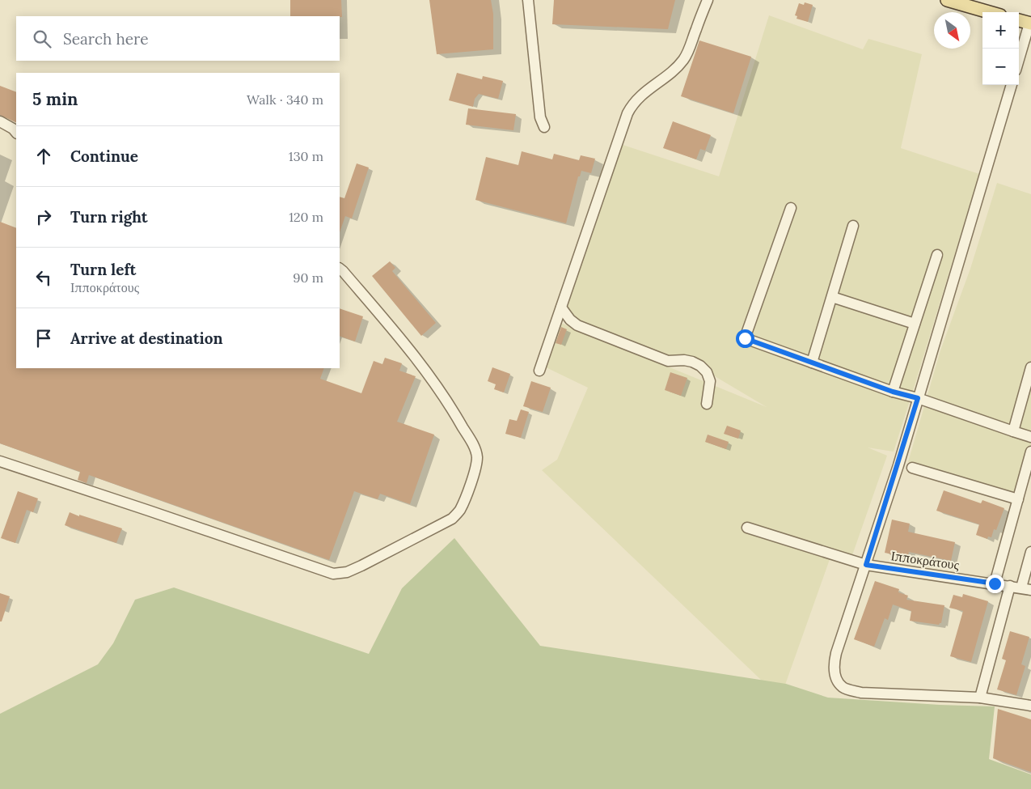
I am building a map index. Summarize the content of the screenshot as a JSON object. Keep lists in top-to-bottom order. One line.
{"streets":{"street":["Ιπποκράτους"]},"north":"bottom right","page":{"map_buttons":["+","−"],"search":"Search here","heading":["5 min","Walk · 340 m"],"list":[["Continue","130 m"],["Turn right","120 m"],["Turn left","Ιπποκράτους","90 m"],"Arrive at destination"]}}
